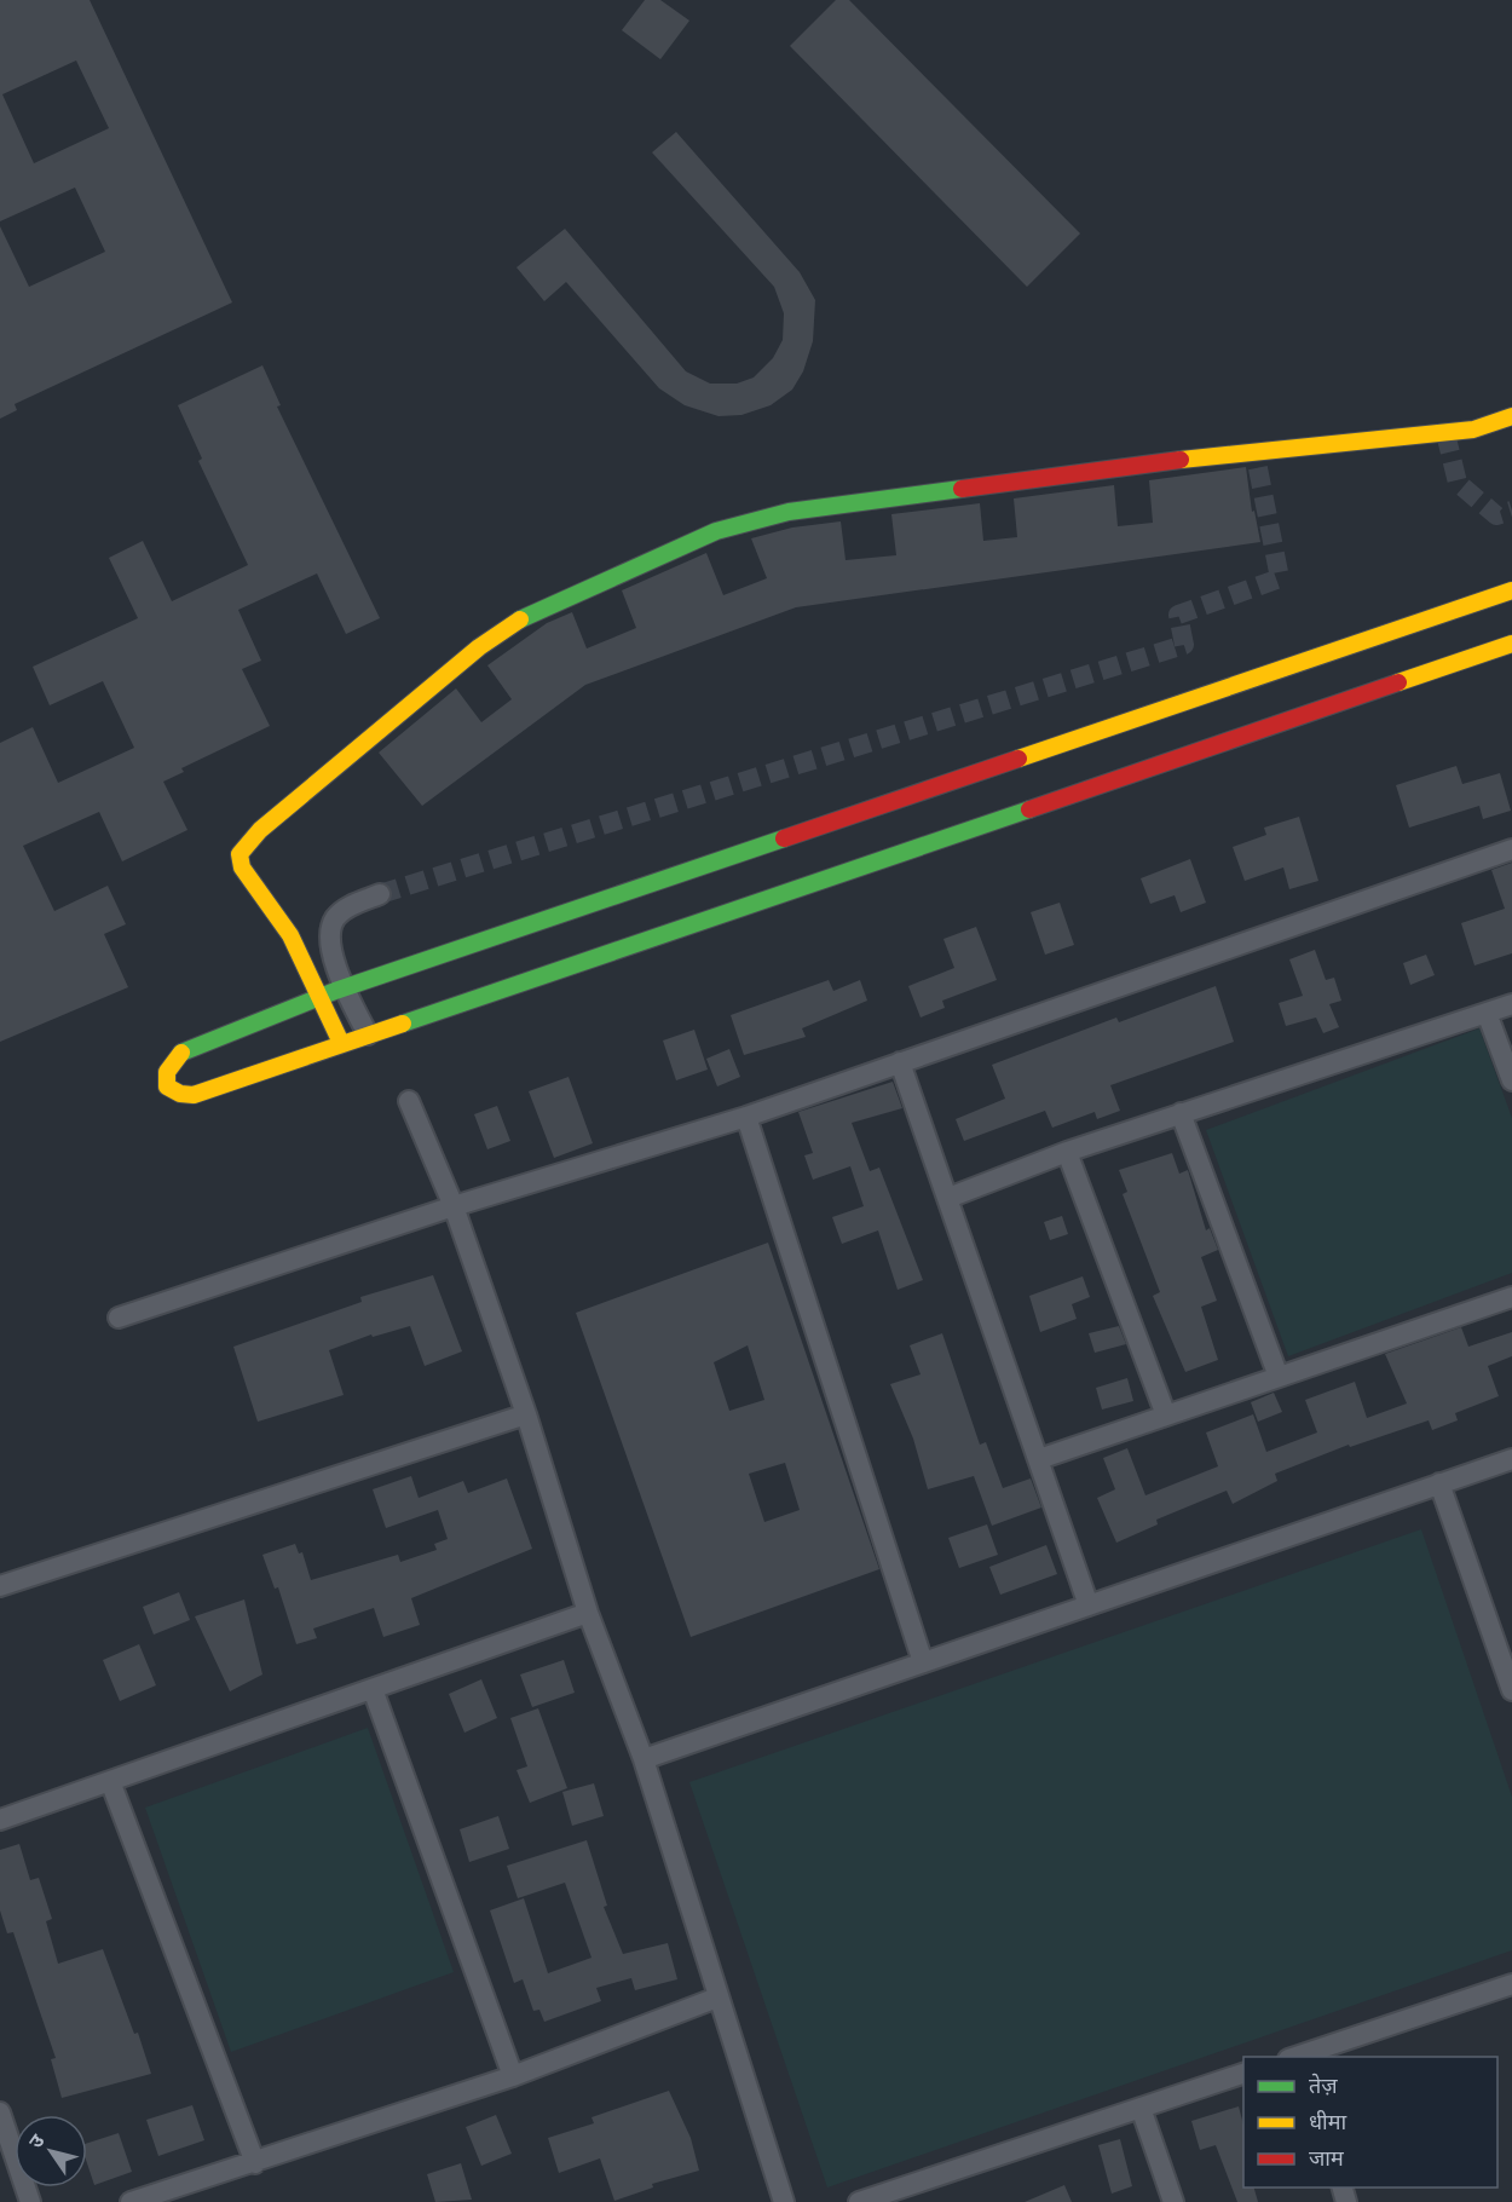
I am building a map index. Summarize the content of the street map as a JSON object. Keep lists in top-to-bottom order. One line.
{"legend":["तेज़","धीमा","जाम"],"north":"top left"}
